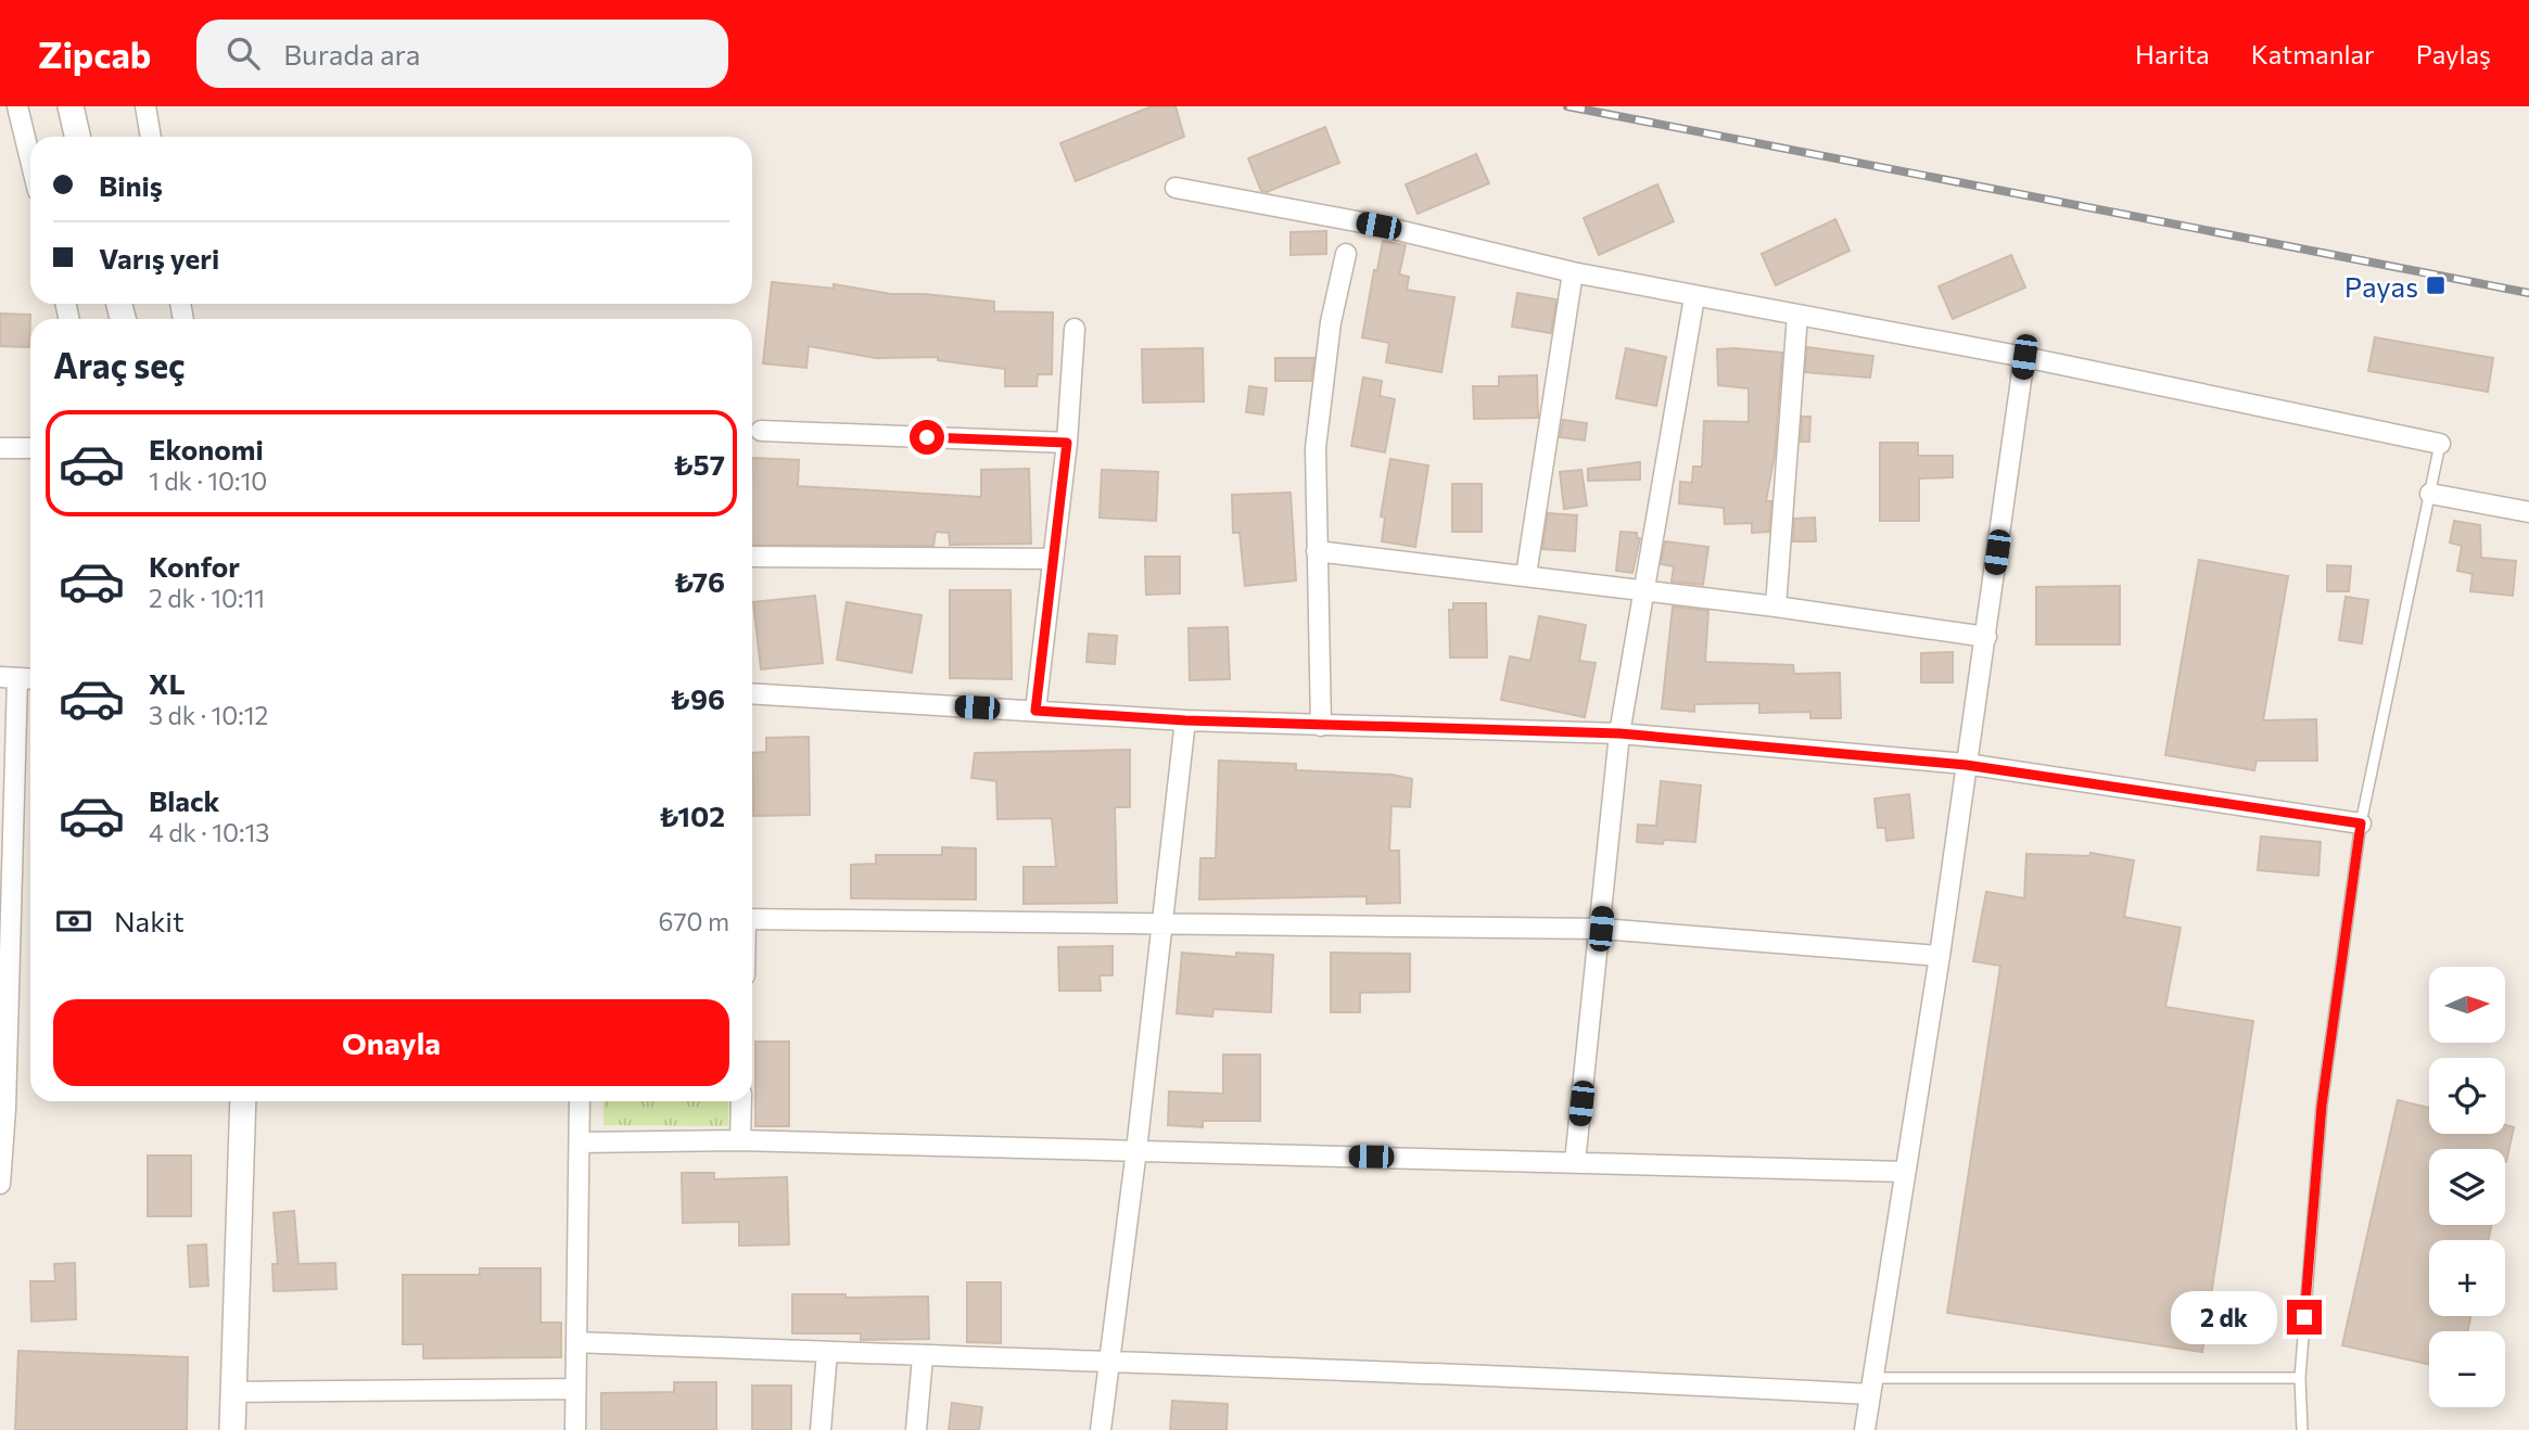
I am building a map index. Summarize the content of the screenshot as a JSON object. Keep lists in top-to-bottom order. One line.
{"places":{"transit":["Payas"]},"north":"right","page":{"header":"Zipcab","search":"Burada ara","nav":["Harita","Katmanlar","Paylaş"],"banner":["Biniş","Varış yeri"],"heading":"Araç seç","list":[{"name":"Ekonomi","note":"1 dk · 10:10","value":"₺57"},{"name":"Konfor","note":"2 dk · 10:11","value":"₺76"},{"name":"XL","note":"3 dk · 10:12","value":"₺96"},{"name":"Black","note":"4 dk · 10:13","value":"₺102"}],"pay":["Nakit","670 m"],"map_buttons":["+","−"],"buttons":"Onayla","bubble":"2 dk"}}
